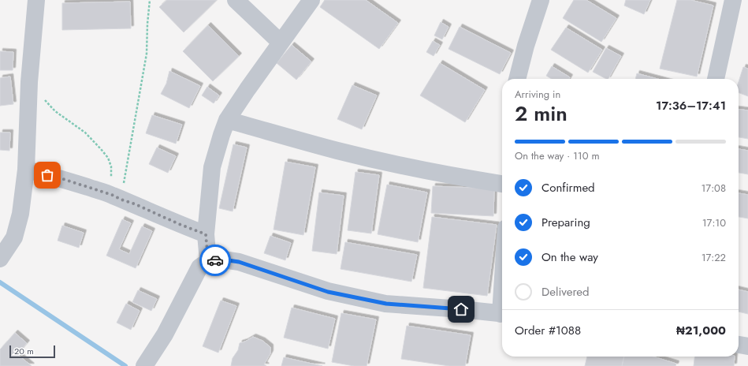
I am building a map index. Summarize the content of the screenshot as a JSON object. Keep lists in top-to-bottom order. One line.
{"scale_bar":"20 m","page":{"heading":["2 min","Arriving in","17:36–17:41"],"panel":["Order #1088","₦21,000"],"bar":"On the way · 110 m","list":[["Confirmed","17:08"],["Preparing","17:10"],["On the way","17:22"],"Delivered"],"scale":"20 m"}}
